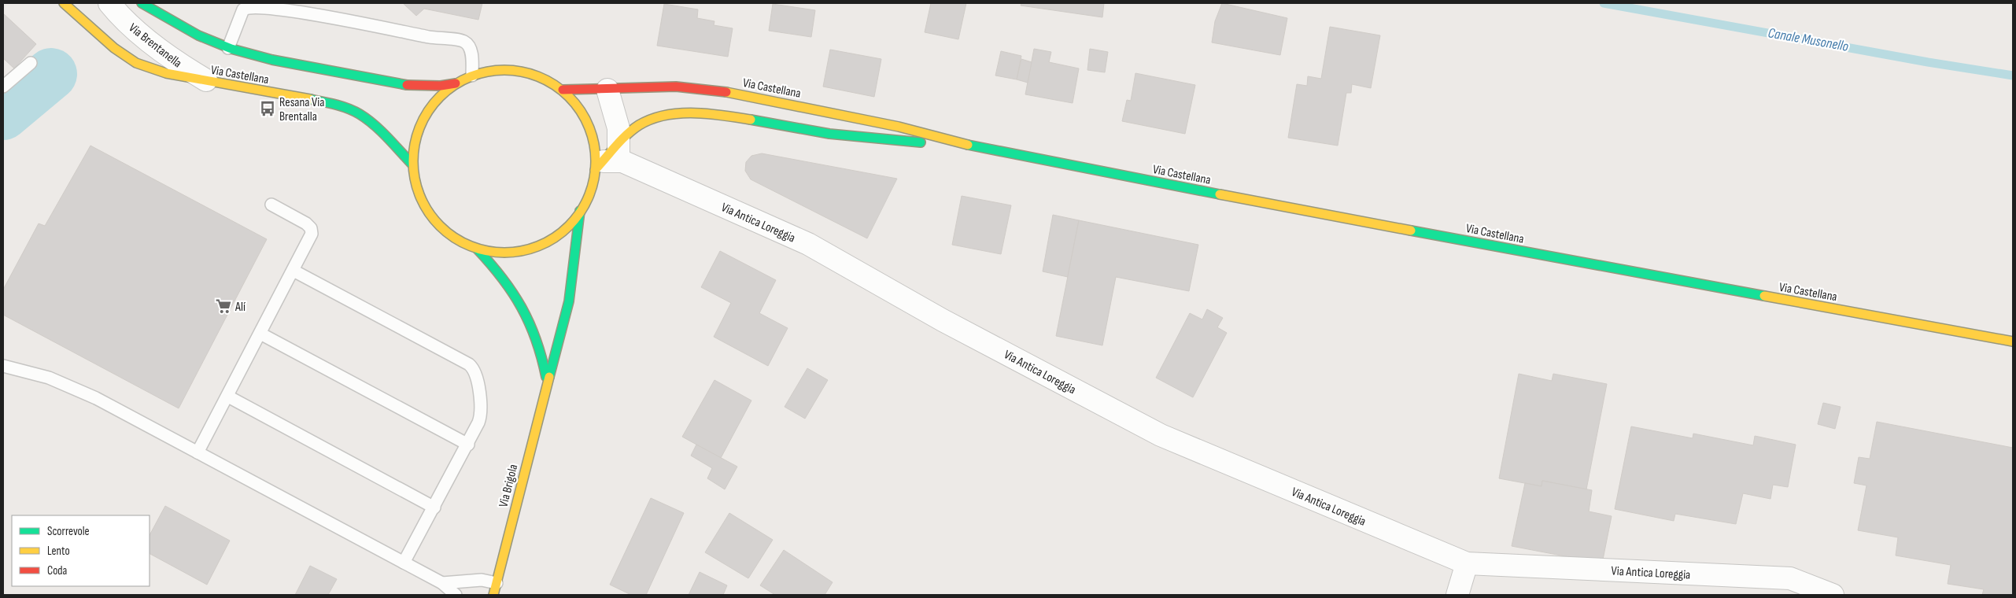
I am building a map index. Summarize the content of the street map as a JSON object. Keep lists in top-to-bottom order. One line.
{"streets":{"main road":["Via Castellana","Via Brigola"],"street":["Via Brentanella","Via Antica Loreggia"]},"crossings":[["Via Brentanella","Via Castellana"],["Via Castellana","Via Antica Loreggia"]],"water":["Canale Musonello"],"places":{"bus stop":["Resana Via Brentalla"],"supermarket":["Alí"]},"legend":["Scorrevole","Lento","Coda"]}
